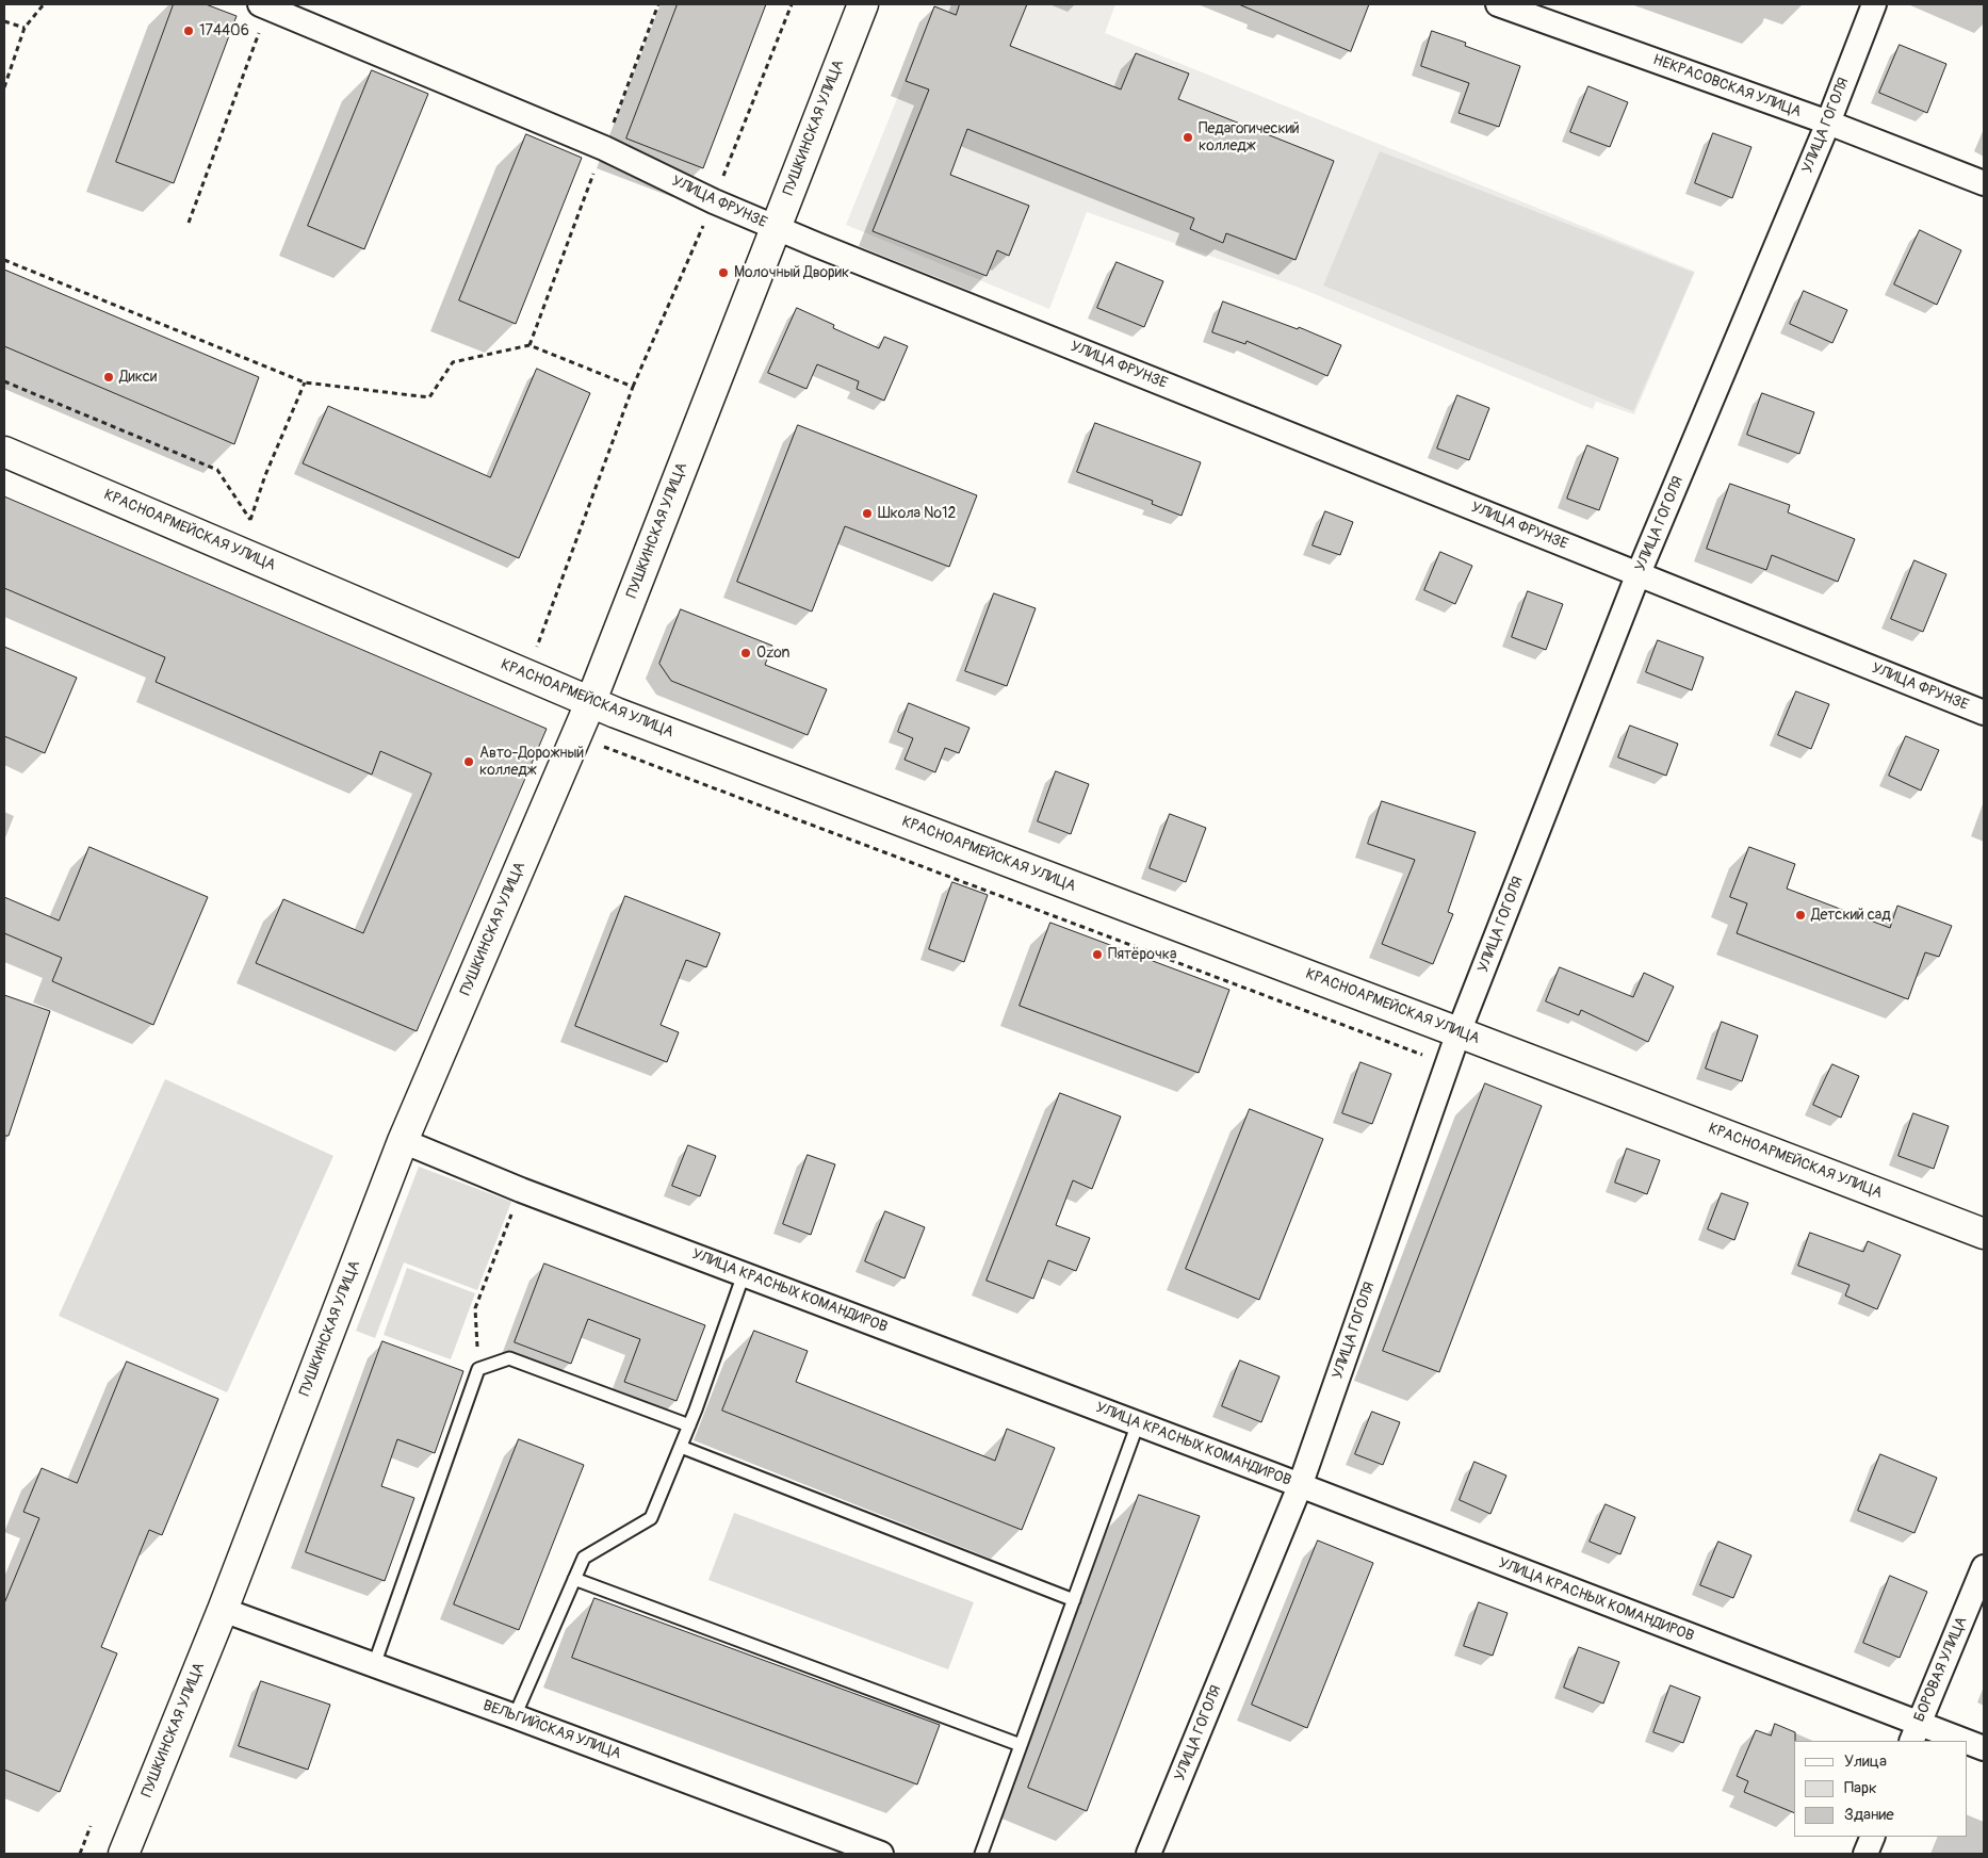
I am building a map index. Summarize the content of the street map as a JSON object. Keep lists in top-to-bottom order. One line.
{"streets":{"main road":["ПУШКИНСКАЯ УЛИЦА","КРАСНОАРМЕЙСКАЯ УЛИЦА"],"street":["НЕКРАСОВСКАЯ УЛИЦА","УЛИЦА ГОГОЛЯ","УЛИЦА ФРУНЗЕ","УЛИЦА КРАСНЫХ КОМАНДИРОВ","БОРОВАЯ УЛИЦА","ВЕЛЬГИЙСКАЯ УЛИЦА"]},"crossings":[["НЕКРАСОВСКАЯ УЛИЦА","УЛИЦА ГОГОЛЯ"],["УЛИЦА ГОГОЛЯ","УЛИЦА ФРУНЗЕ"],["УЛИЦА ГОГОЛЯ","КРАСНОАРМЕЙСКАЯ УЛИЦА"],["УЛИЦА ГОГОЛЯ","УЛИЦА КРАСНЫХ КОМАНДИРОВ"],["ПУШКИНСКАЯ УЛИЦА","УЛИЦА ФРУНЗЕ"],["ПУШКИНСКАЯ УЛИЦА","КРАСНОАРМЕЙСКАЯ УЛИЦА"],["ПУШКИНСКАЯ УЛИЦА","УЛИЦА КРАСНЫХ КОМАНДИРОВ"],["ПУШКИНСКАЯ УЛИЦА","ВЕЛЬГИЙСКАЯ УЛИЦА"],["УЛИЦА КРАСНЫХ КОМАНДИРОВ","БОРОВАЯ УЛИЦА"]],"places":["174406","Педагогический колледж","Молочный Дворик","Дикси","Школа №12","Ozon","Авто-Дорожный колледж","Детский сад","Пятёрочка"],"legend":["Улица","Парк","Здание"]}
